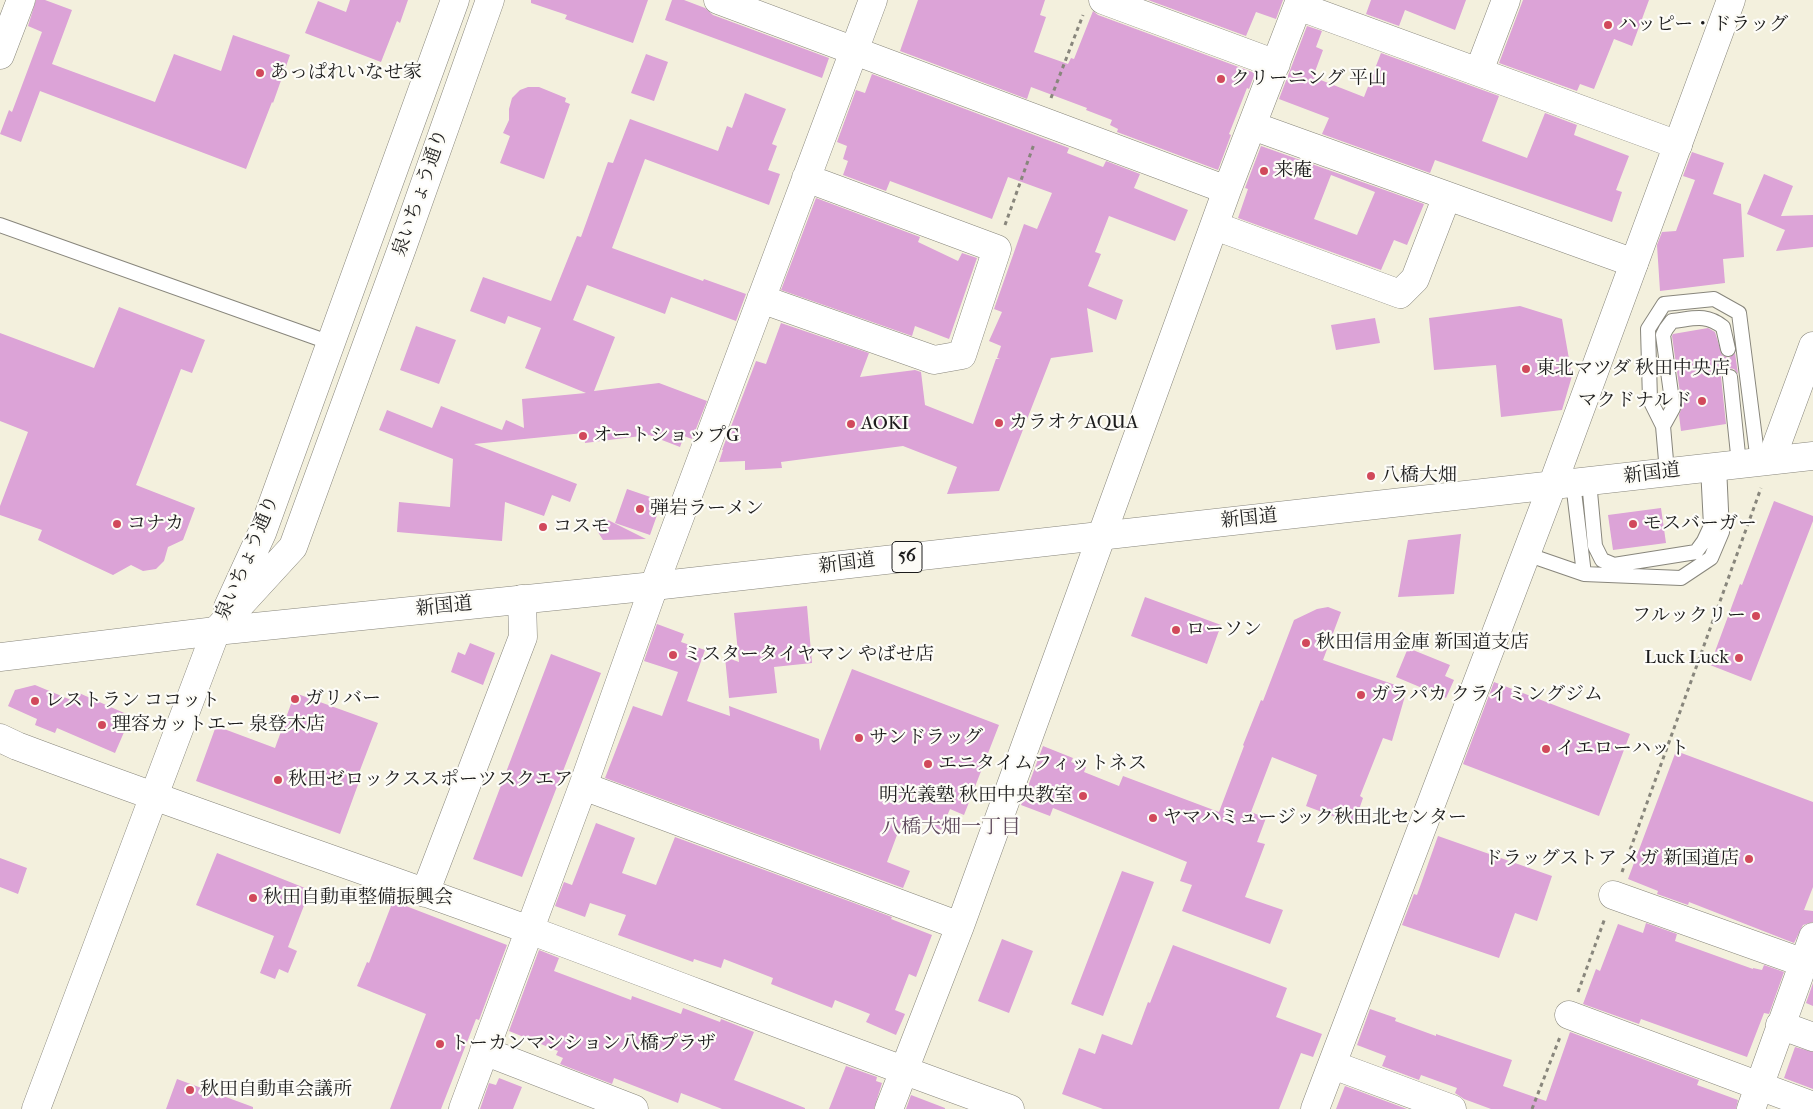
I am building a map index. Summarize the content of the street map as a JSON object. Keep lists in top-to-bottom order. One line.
{"streets":{"street":["泉いちょう通り","新国道","56"]},"crossings":[["泉いちょう通り","新国道"]],"districts":["八橋大畑一丁目"],"places":["ハッピー・ドラッグ","あっぱれいなせ家","クリーニング 平山","来庵","東北マツダ 秋田中央店","マクドナルド","カラオケAQUA","AOKI","オートショップG","八橋大畑","弾岩ラーメン","コナカ","モスバーガー","コスモ","フルックリー","ローソン","秋田信用金庫 新国道支店","ミスタータイヤマン やばせ店","Luck Luck","ガラパカ クライミングジム","ガリバー","レストラン ココット","理容カットエー 泉登木店","サンドラッグ","イエローハット","エニタイムフィットネス","秋田ゼロックススポーツスクエア","明光義塾 秋田中央教室","ヤマハミュージック秋田北センター","ドラッグストア メガ 新国道店","秋田自動車整備振興会","トーカンマンション八橋プラザ","秋田自動車会議所"]}
